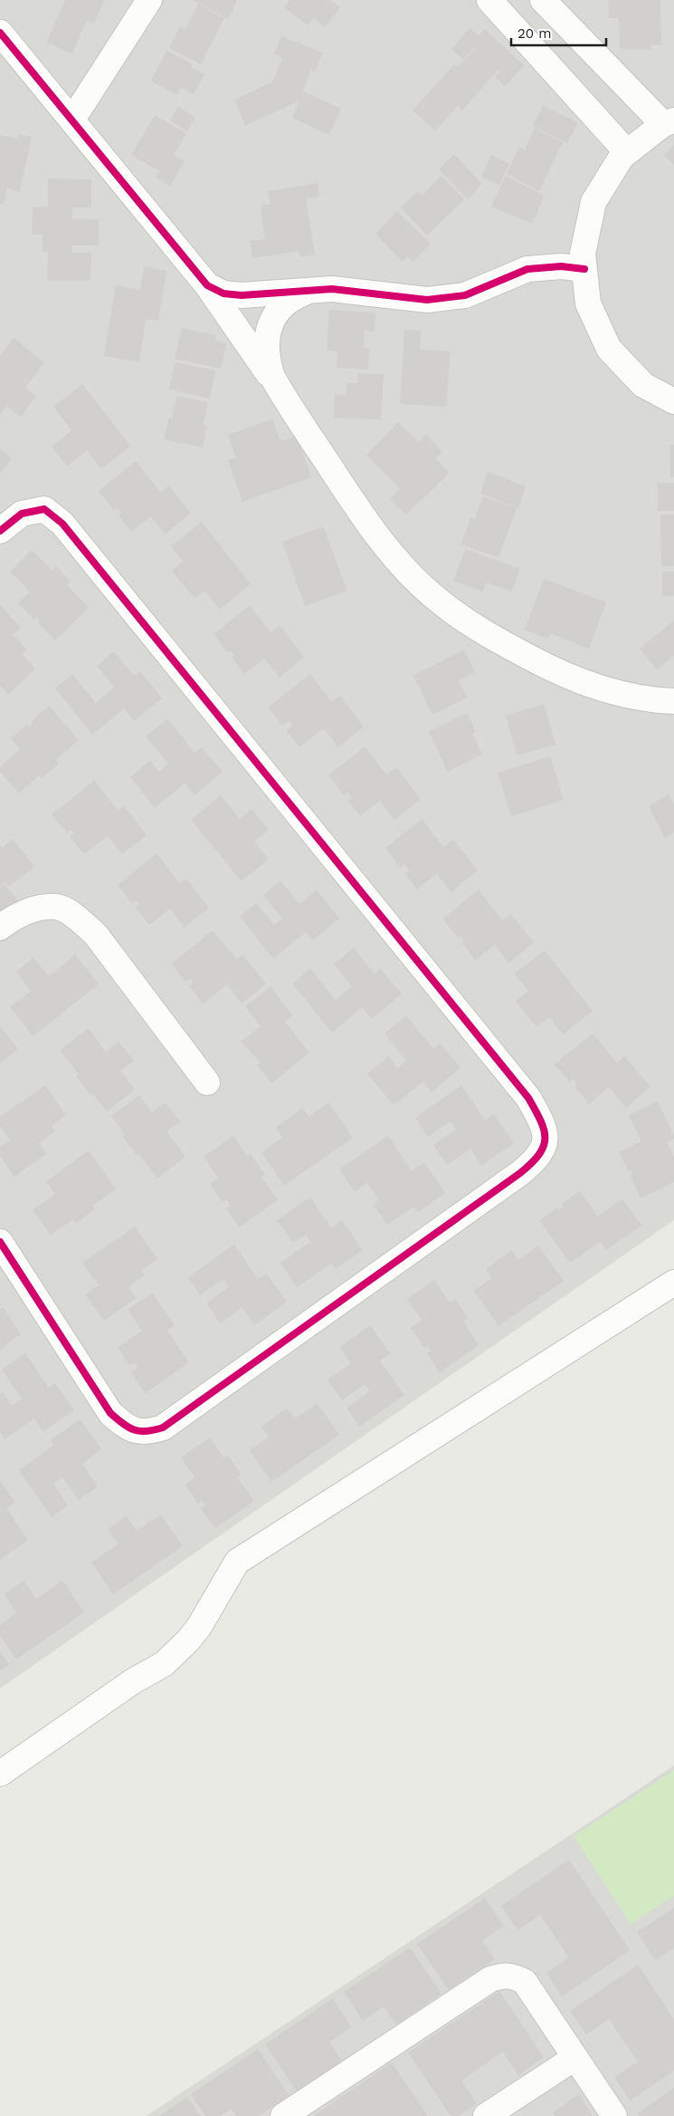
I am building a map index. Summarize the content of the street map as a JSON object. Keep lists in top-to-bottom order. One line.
{"scale_bar":"20 m"}
